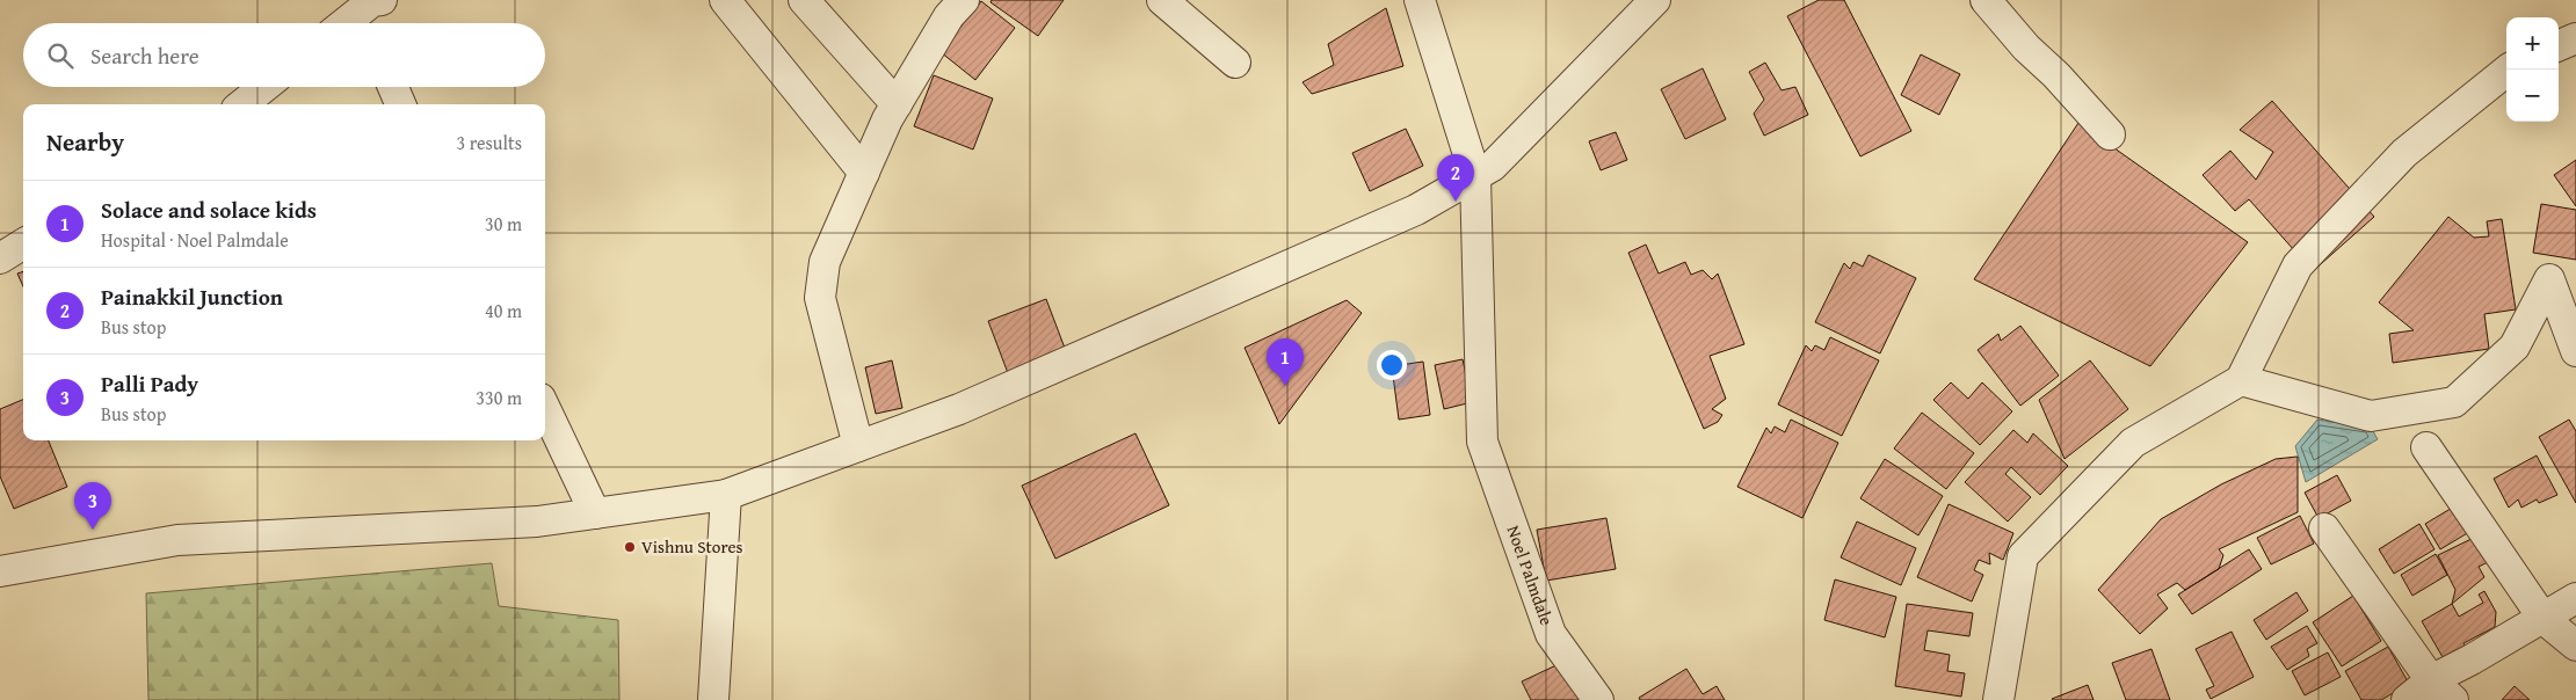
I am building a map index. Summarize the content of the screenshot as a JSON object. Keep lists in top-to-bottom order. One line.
{"streets":{"street":["Noel Palmdale"]},"places":["Vishnu Stores"],"page":{"map_buttons":["+","−"],"search":"Search here","heading":["Nearby","3 results"],"pins":["2","1","3"],"list":[{"mark":"1","name":"Solace and solace kids","note":"Hospital · Noel Palmdale","value":"30 m"},{"mark":"2","name":"Painakkil Junction","note":"Bus stop","value":"40 m"},{"mark":"3","name":"Palli Pady","note":"Bus stop","value":"330 m"}]}}
